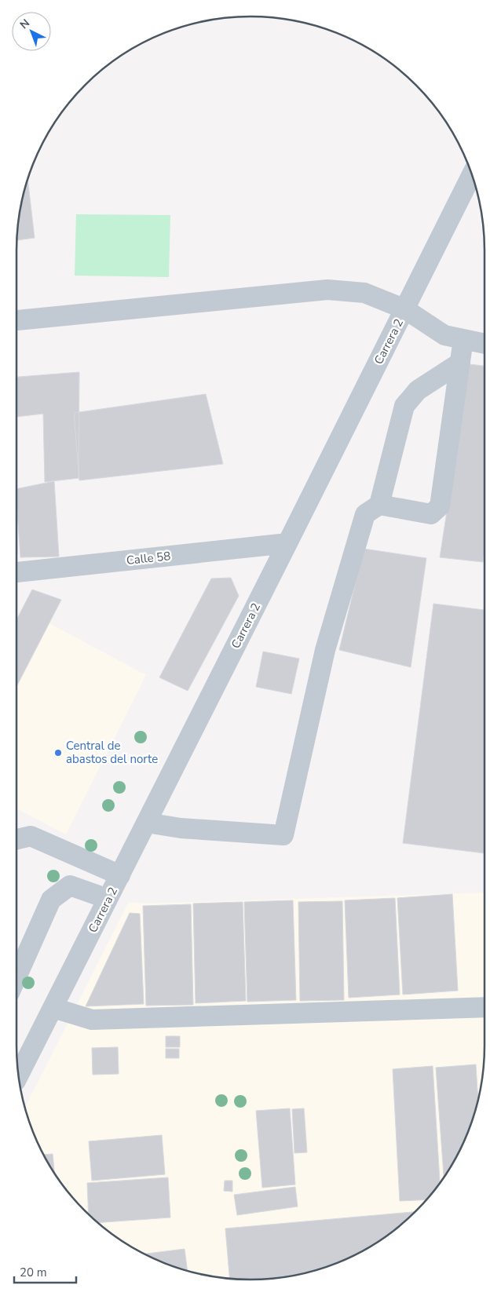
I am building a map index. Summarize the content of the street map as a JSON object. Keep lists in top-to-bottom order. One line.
{"streets":{"street":["Carrera 2","Calle 58"]},"crossings":[["Carrera 2","Calle 58"]],"places":["Central de abastos del norte"],"scale_bar":"20 m","north":"top left"}
